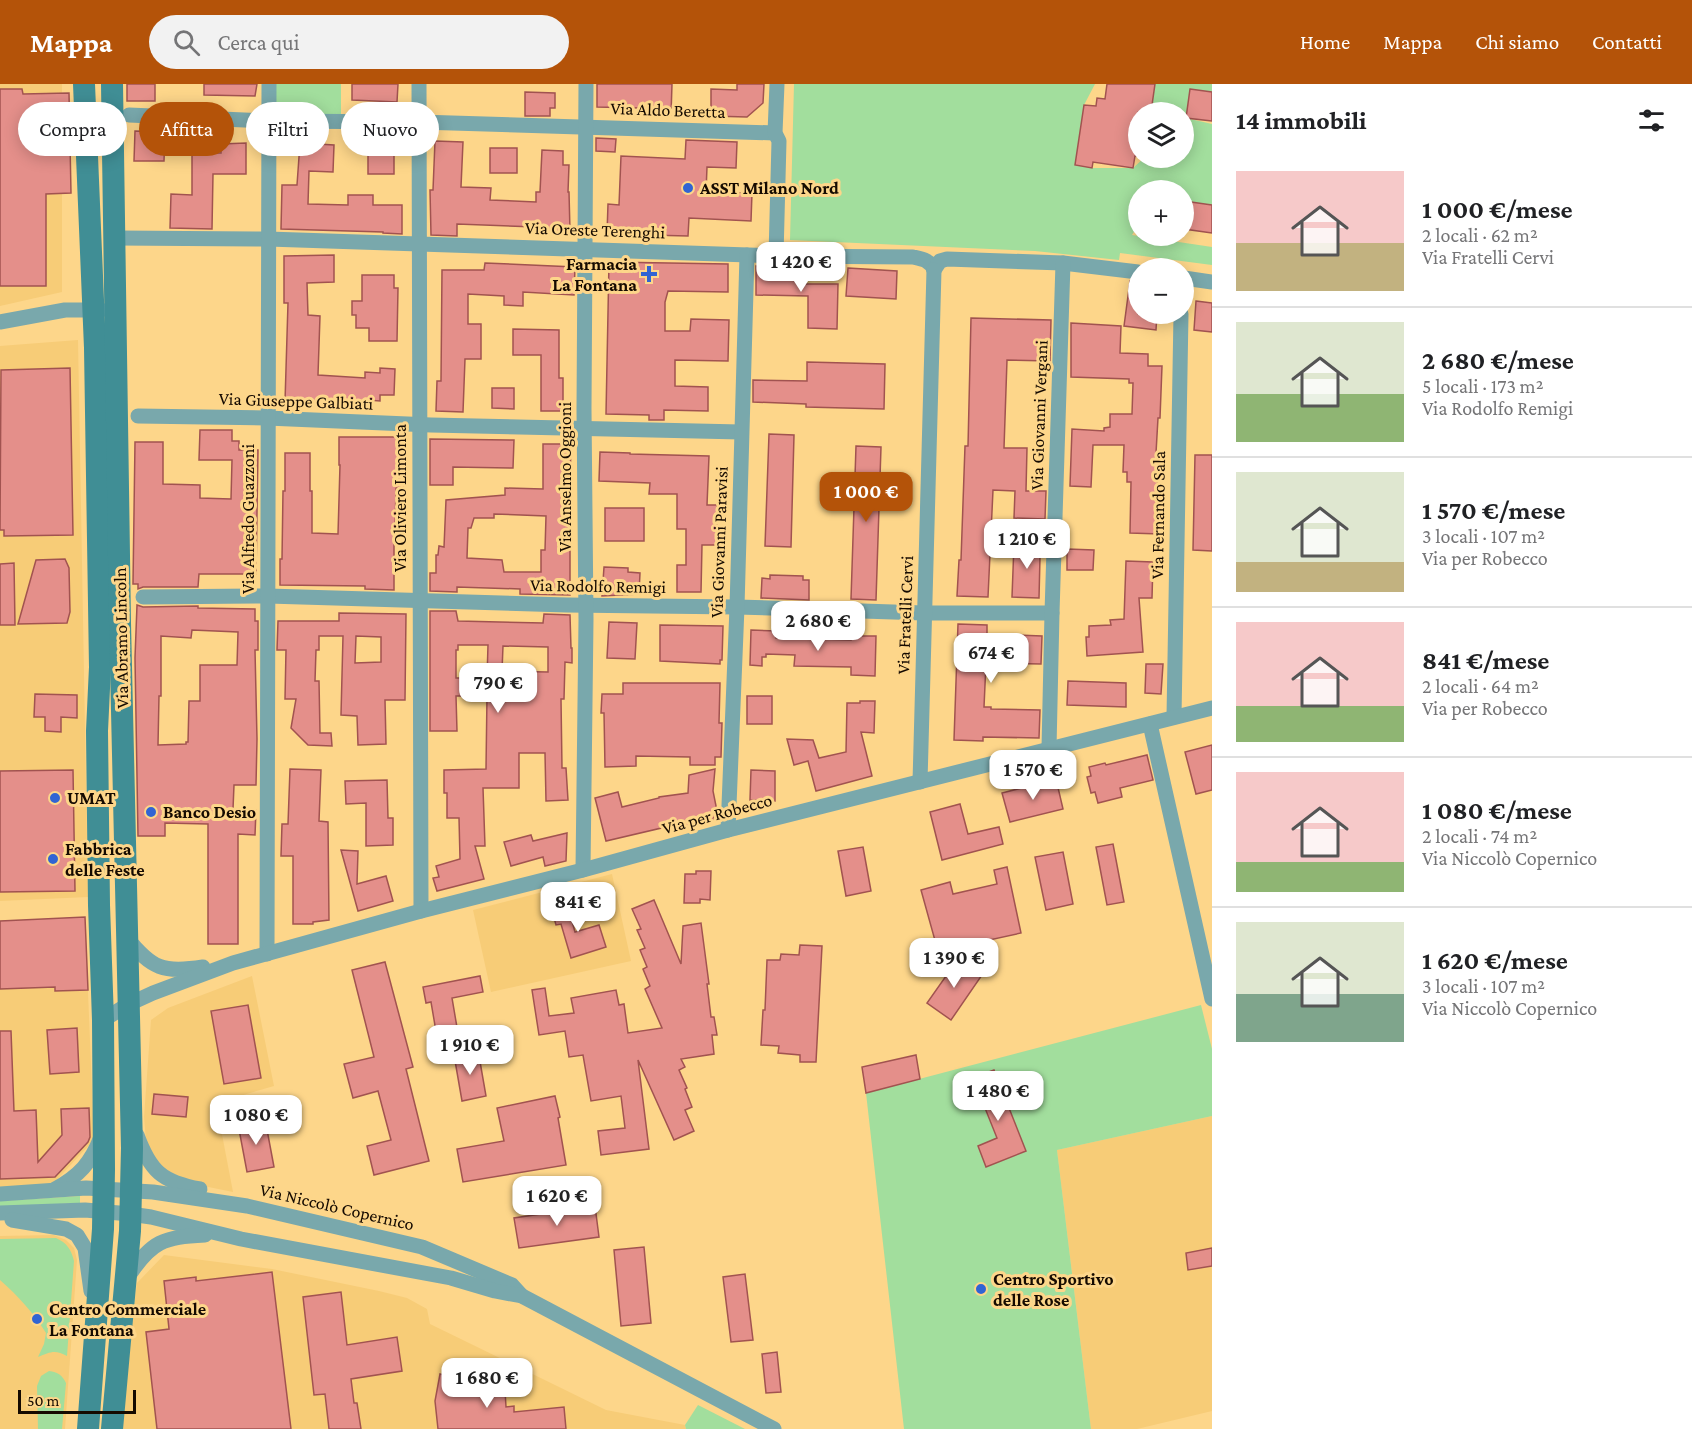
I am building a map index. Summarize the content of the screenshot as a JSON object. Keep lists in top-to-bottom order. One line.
{"streets":{"main road":["Via Abramo Lincoln"],"street":["Via Aldo Beretta","Via Oreste Terenghi","Via Giuseppe Galbiati","Via Giovanni Vergani","Via Anselmo Oggioni","Via Oliviero Limonta","Via Fernando Sala","Via Alfredo Guazzoni","Via Giovanni Paravisi","Via Rodolfo Remigi","Via Fratelli Cervi","Via per Robecco","Via Niccolò Copernico"]},"crossings":[["Via Aldo Beretta","Via Anselmo Oggioni"],["Via Oreste Terenghi","Via Anselmo Oggioni"],["Via Oreste Terenghi","Via Oliviero Limonta"],["Via Oreste Terenghi","Via Alfredo Guazzoni"],["Via Oreste Terenghi","Via Giovanni Paravisi"],["Via Oreste Terenghi","Via Fratelli Cervi"],["Via Oreste Terenghi","Via Abramo Lincoln"],["Via Giuseppe Galbiati","Via Anselmo Oggioni"],["Via Giuseppe Galbiati","Via Oliviero Limonta"],["Via Giuseppe Galbiati","Via Alfredo Guazzoni"],["Via Giuseppe Galbiati","Via Giovanni Paravisi"],["Via Giovanni Vergani","Via Rodolfo Remigi"],["Via Giovanni Vergani","Via per Robecco"],["Via Anselmo Oggioni","Via Rodolfo Remigi"],["Via Anselmo Oggioni","Via per Robecco"],["Via Oliviero Limonta","Via Rodolfo Remigi"],["Via Oliviero Limonta","Via per Robecco"],["Via Fernando Sala","Via per Robecco"],["Via Alfredo Guazzoni","Via Rodolfo Remigi"],["Via Alfredo Guazzoni","Via per Robecco"],["Via Giovanni Paravisi","Via Rodolfo Remigi"],["Via Giovanni Paravisi","Via per Robecco"],["Via Rodolfo Remigi","Via Fratelli Cervi"],["Via Fratelli Cervi","Via per Robecco"],["Via Abramo Lincoln","Via per Robecco"],["Via Abramo Lincoln","Via Niccolò Copernico"]],"places":{"other":["ASST Milano Nord","UMAT","Banco Desio","Fabbrica delle Feste","Centro Sportivo delle Rose","Centro Commerciale La Fontana"],"health":["Farmacia La Fontana"]},"scale_bar":"50 m","page":{"header":"Mappa","search":"Cerca qui","nav":["Home","Mappa","Chi siamo","Contatti"],"heading":"14 immobili","map_buttons":["+","−"],"chip":["Compra","Affitta","Filtri","Nuovo"],"list":[{"name":"1 000 €/mese","note":"2 locali · 62 m² · Via Fratelli Cervi"},{"name":"2 680 €/mese","note":"5 locali · 173 m² · Via Rodolfo Remigi"},{"name":"1 570 €/mese","note":"3 locali · 107 m² · Via per Robecco"},{"name":"841 €/mese","note":"2 locali · 64 m² · Via per Robecco"},{"name":"1 080 €/mese","note":"2 locali · 74 m² · Via Niccolò Copernico"},{"name":"1 620 €/mese","note":"3 locali · 107 m² · Via Niccolò Copernico"}],"price":["1 420 €","1 000 €","1 210 €","2 680 €","674 €","790 €","1 570 €","841 €","1 390 €","1 910 €","1 480 €","1 080 €","1 620 €","1 680 €"],"scale":"50 m"}}
